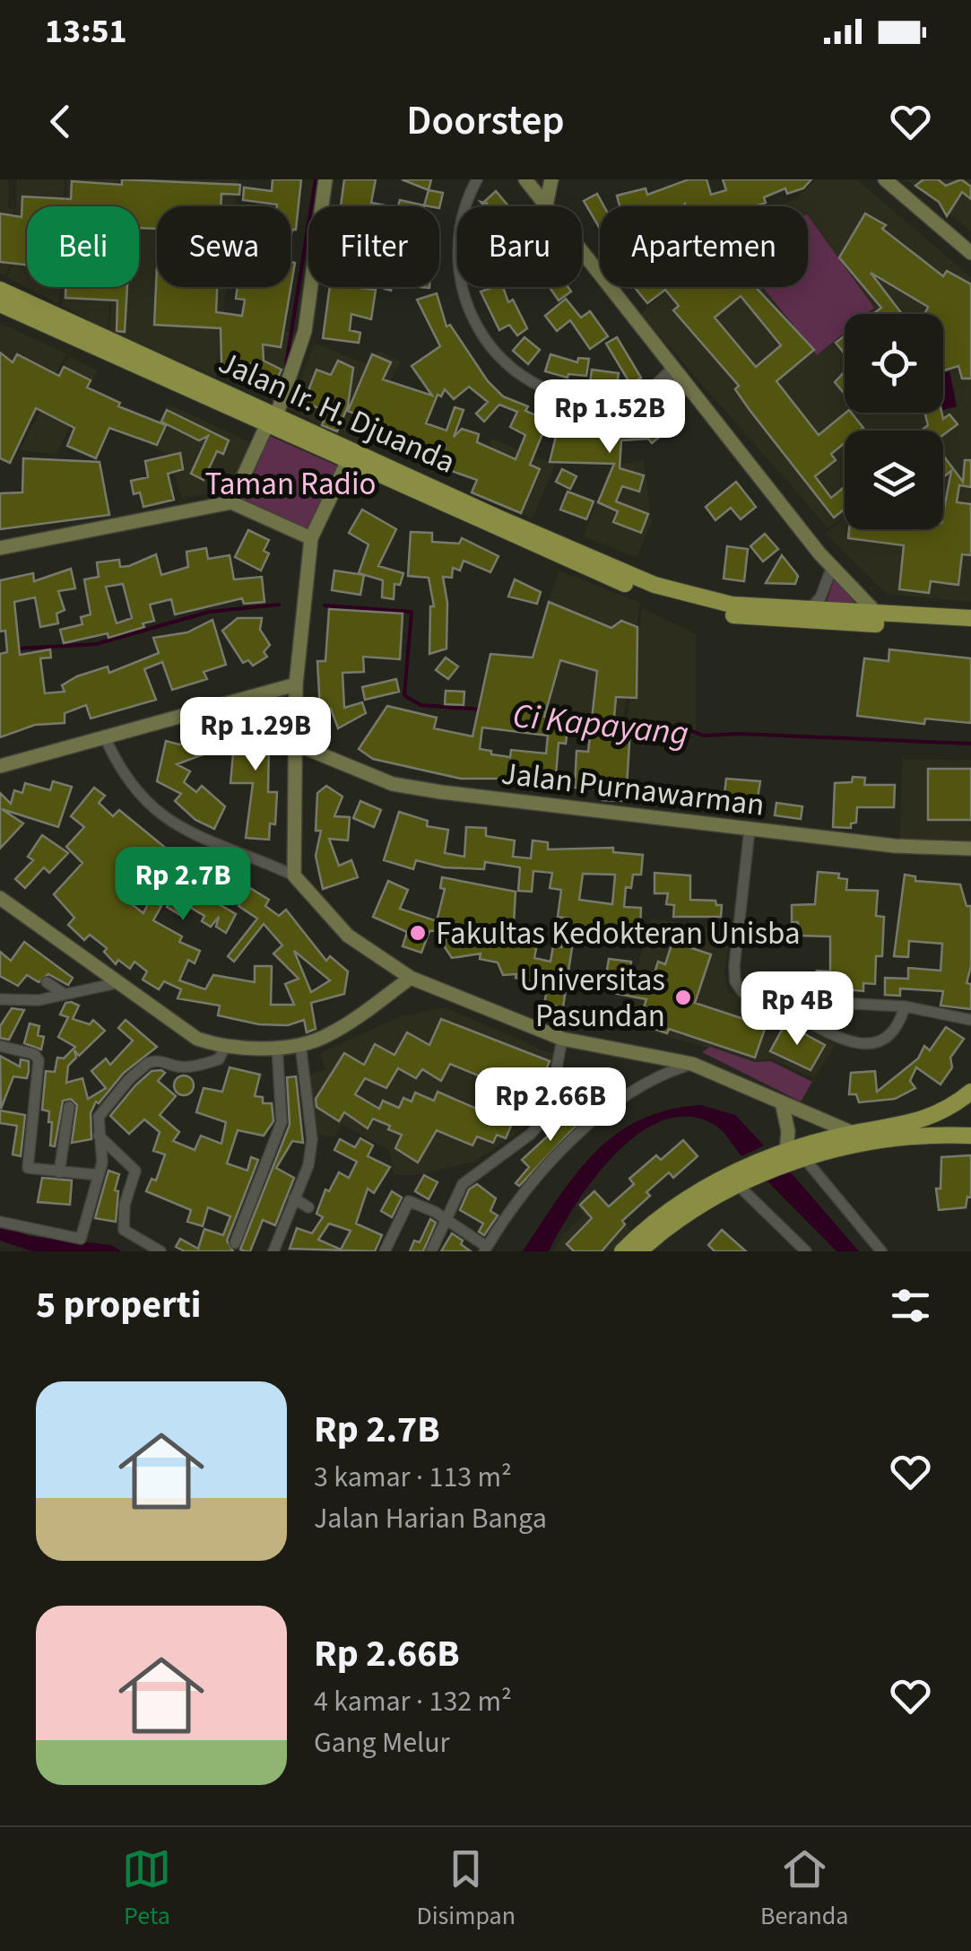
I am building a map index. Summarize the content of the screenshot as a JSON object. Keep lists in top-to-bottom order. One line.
{"streets":{"main road":["Jalan Ir. H. Djuanda"],"street":["Jalan Purnawarman"]},"water":["Ci Kapayang"],"parks":["Taman Radio"],"places":["Fakultas Kedokteran Unisba","Universitas Pasundan"],"page":{"status":"13:51","header":"Doorstep","chip":["Beli","Sewa","Filter","Baru","Apartemen"],"price":["Rp 1.52B","Rp 1.29B","Rp 2.7B","Rp 4B","Rp 2.66B"],"heading":"5 properti","list":[{"name":"Rp 2.7B","note":"3 kamar · 113 m² · Jalan Harian Banga"},{"name":"Rp 2.66B","note":"4 kamar · 132 m² · Gang Melur"}],"tabs":["Peta","Disimpan","Beranda"]}}
